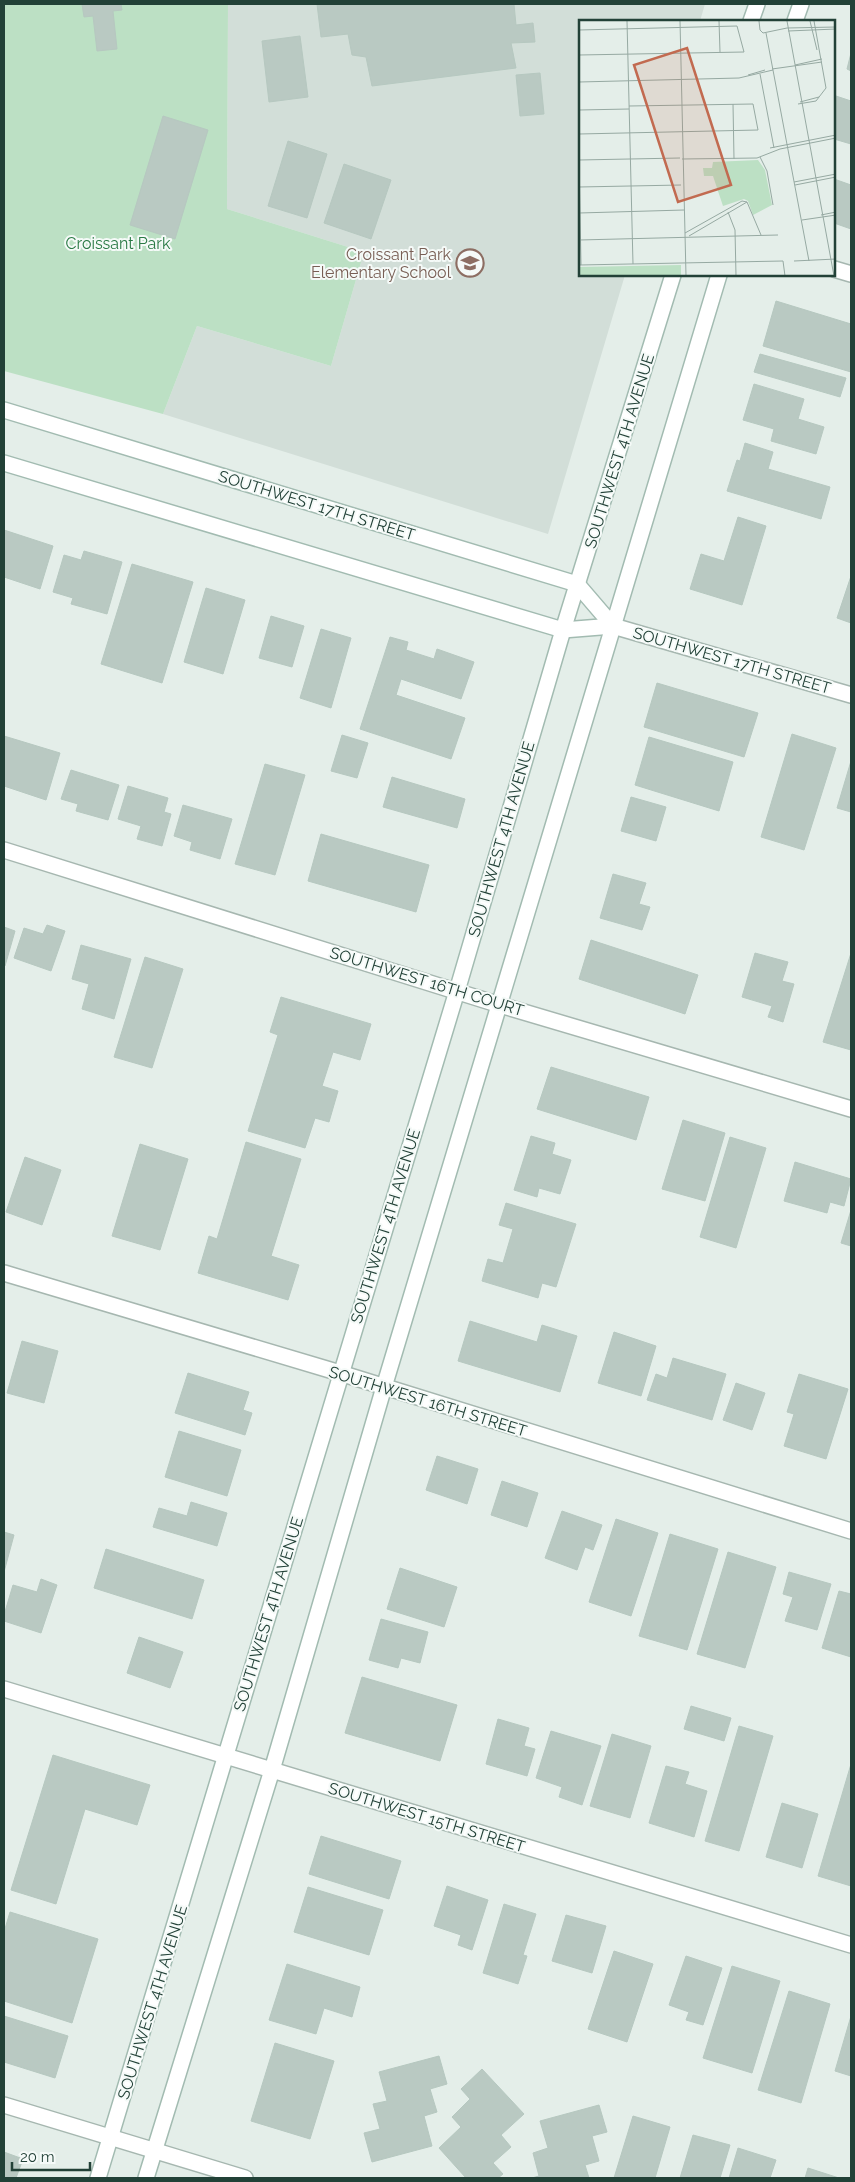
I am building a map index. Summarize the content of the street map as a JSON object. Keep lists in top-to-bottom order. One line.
{"streets":{"main road":["SOUTHWEST 4TH AVENUE","SOUTHWEST 17TH STREET","SOUTHWEST 16TH COURT","SOUTHWEST 16TH STREET","SOUTHWEST 15TH STREET"]},"crossings":[["SOUTHWEST 4TH AVENUE","SOUTHWEST 17TH STREET"],["SOUTHWEST 4TH AVENUE","SOUTHWEST 16TH COURT"],["SOUTHWEST 4TH AVENUE","SOUTHWEST 16TH STREET"],["SOUTHWEST 4TH AVENUE","SOUTHWEST 15TH STREET"]],"parks":["Croissant Park"],"places":{"school or university":["Croissant Park Elementary School"]},"scale_bar":"20 m"}
